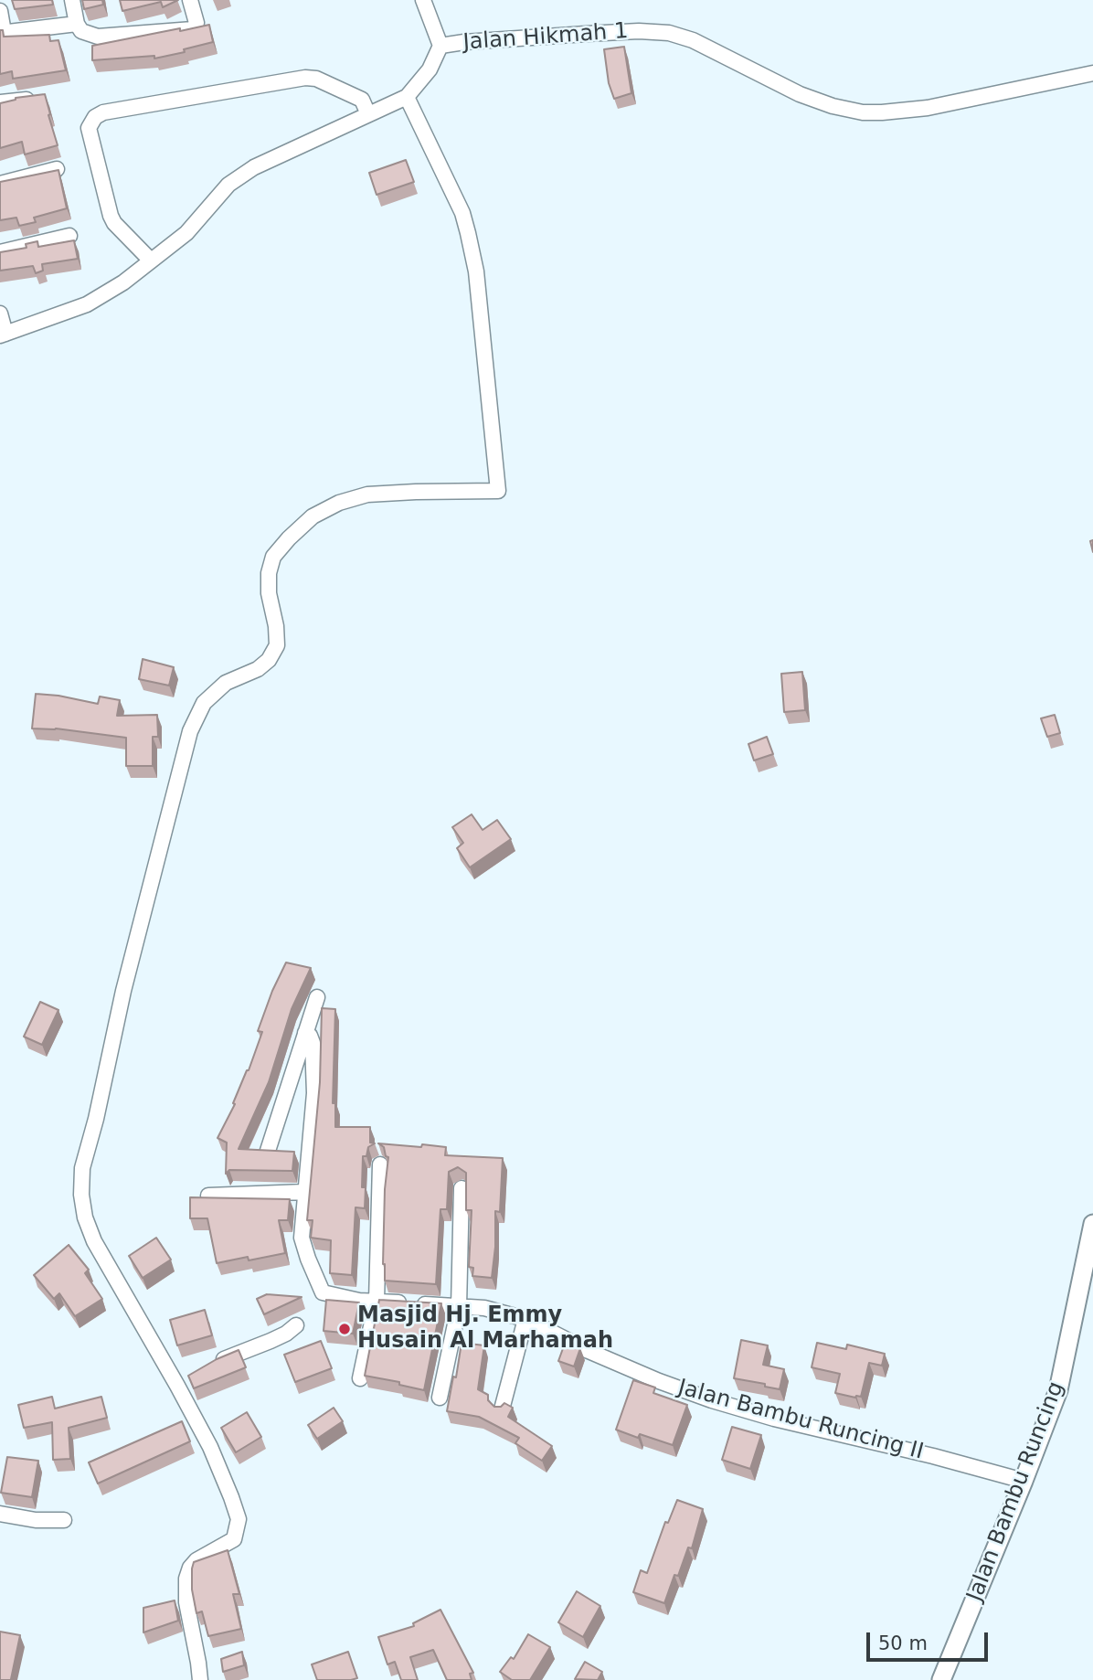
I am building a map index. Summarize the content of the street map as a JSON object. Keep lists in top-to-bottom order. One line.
{"streets":{"street":["Jalan Hikmah 1","Jalan Bambu Runcing II","Jalan Bambu Runcing"]},"crossings":[["Jalan Bambu Runcing II","Jalan Bambu Runcing"]],"places":["Masjid Hj. Emmy Husain Al Marhamah"],"scale_bar":"50 m"}
